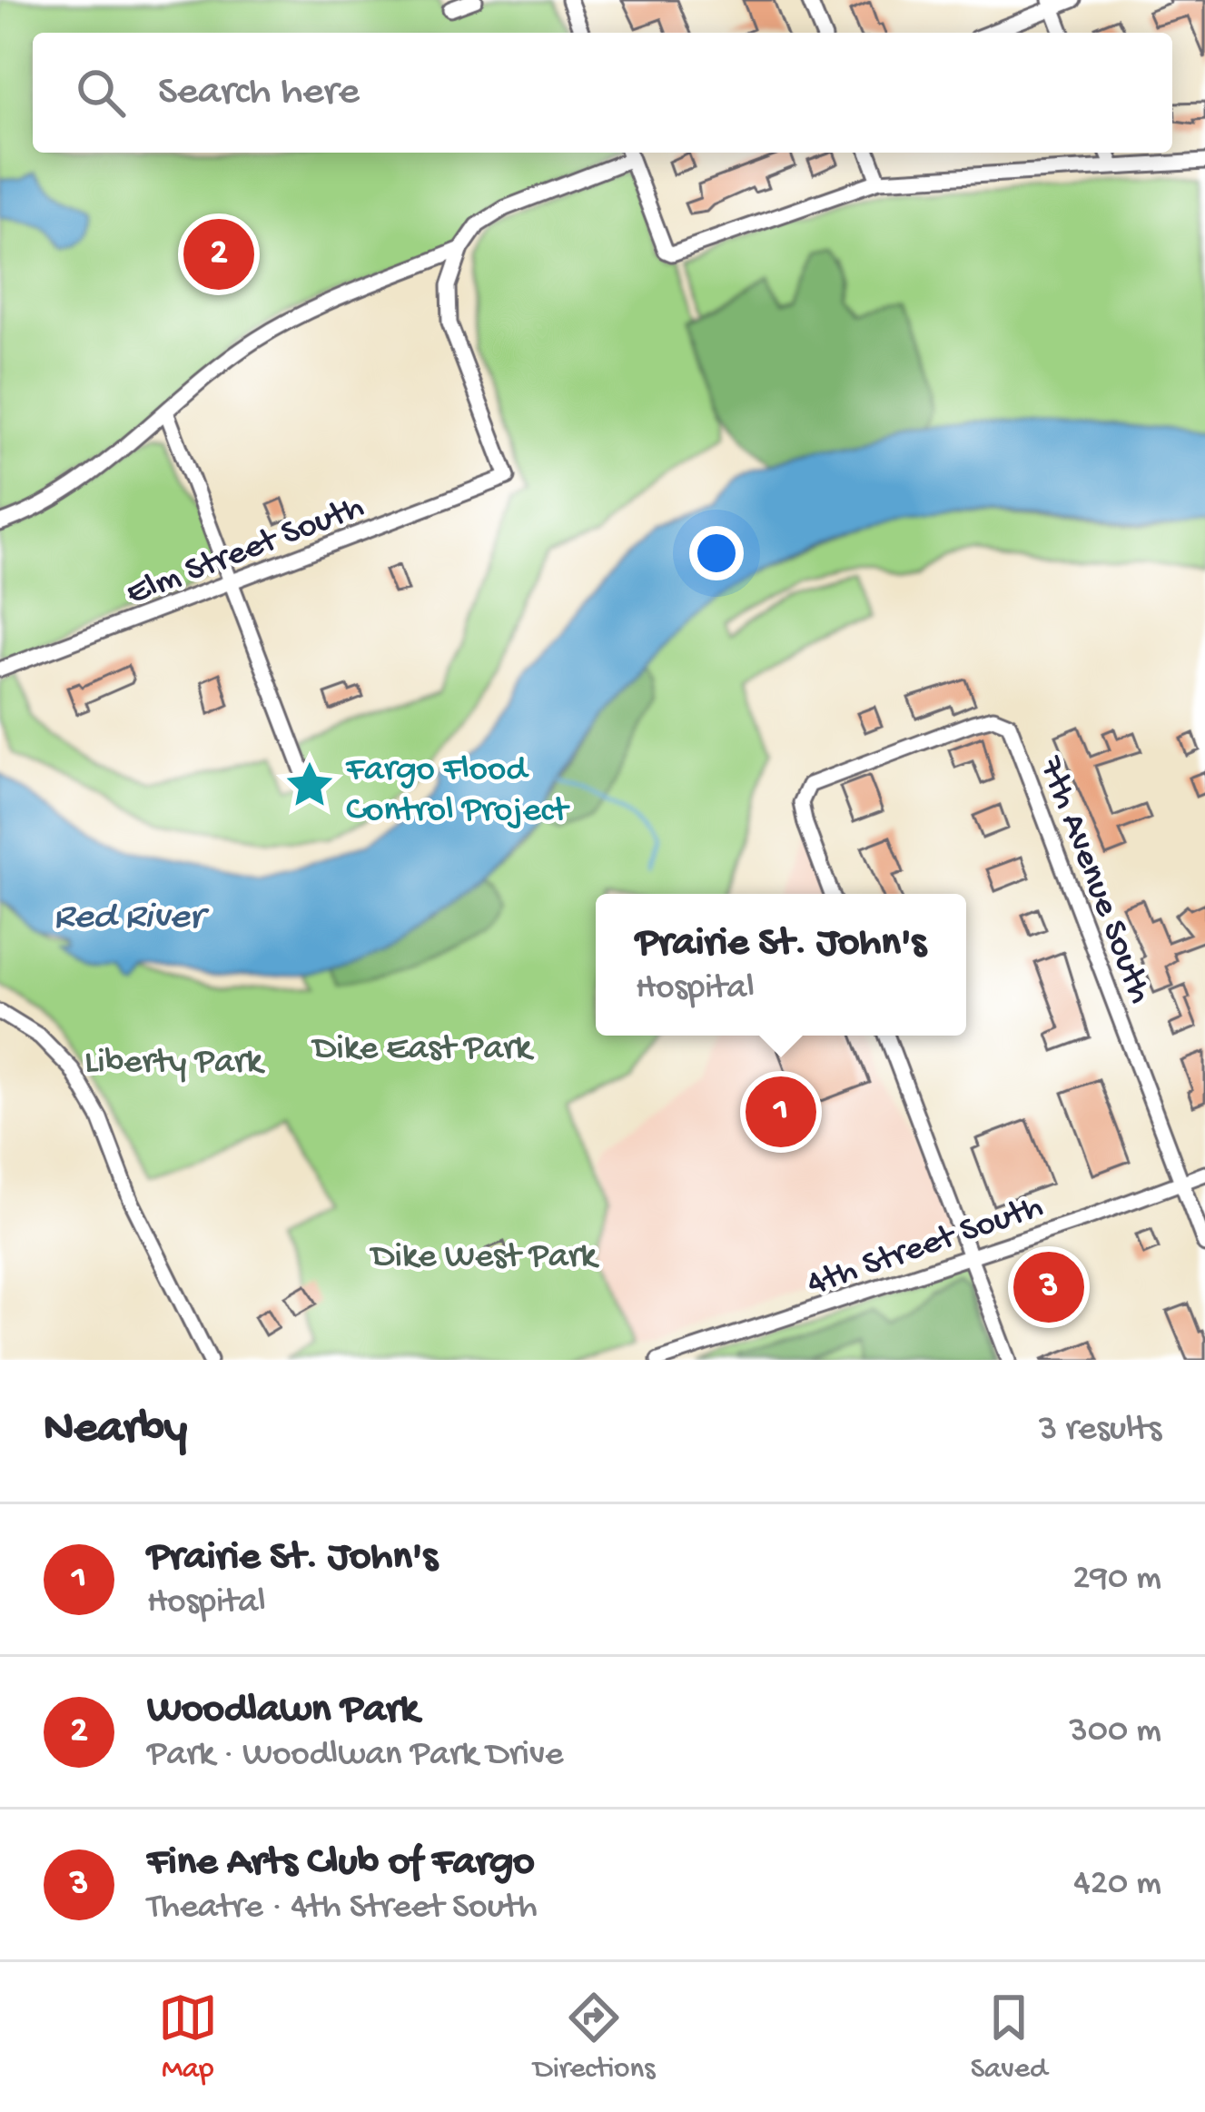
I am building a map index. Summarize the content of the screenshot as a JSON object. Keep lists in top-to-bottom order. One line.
{"streets":{"street":["Elm Street South","7th Avenue South","4th Street South"]},"crossings":[["7th Avenue South","4th Street South"]],"water":["Red River"],"parks":["Dike East Park","Liberty Park","Dike West Park"],"places":{"place":["Fargo Flood Control Project"]},"page":{"search":"Search here","pins":["2","1","3"],"popup":["Prairie St. John's","Hospital"],"heading":["Nearby","3 results"],"list":[{"mark":"1","name":"Prairie St. John's","note":"Hospital","value":"290 m"},{"mark":"2","name":"Woodlawn Park","note":"Park · Woodlwan Park Drive","value":"300 m"},{"mark":"3","name":"Fine Arts Club of Fargo","note":"Theatre · 4th Street South","value":"420 m"}],"nav":["Map","Directions","Saved"]}}
